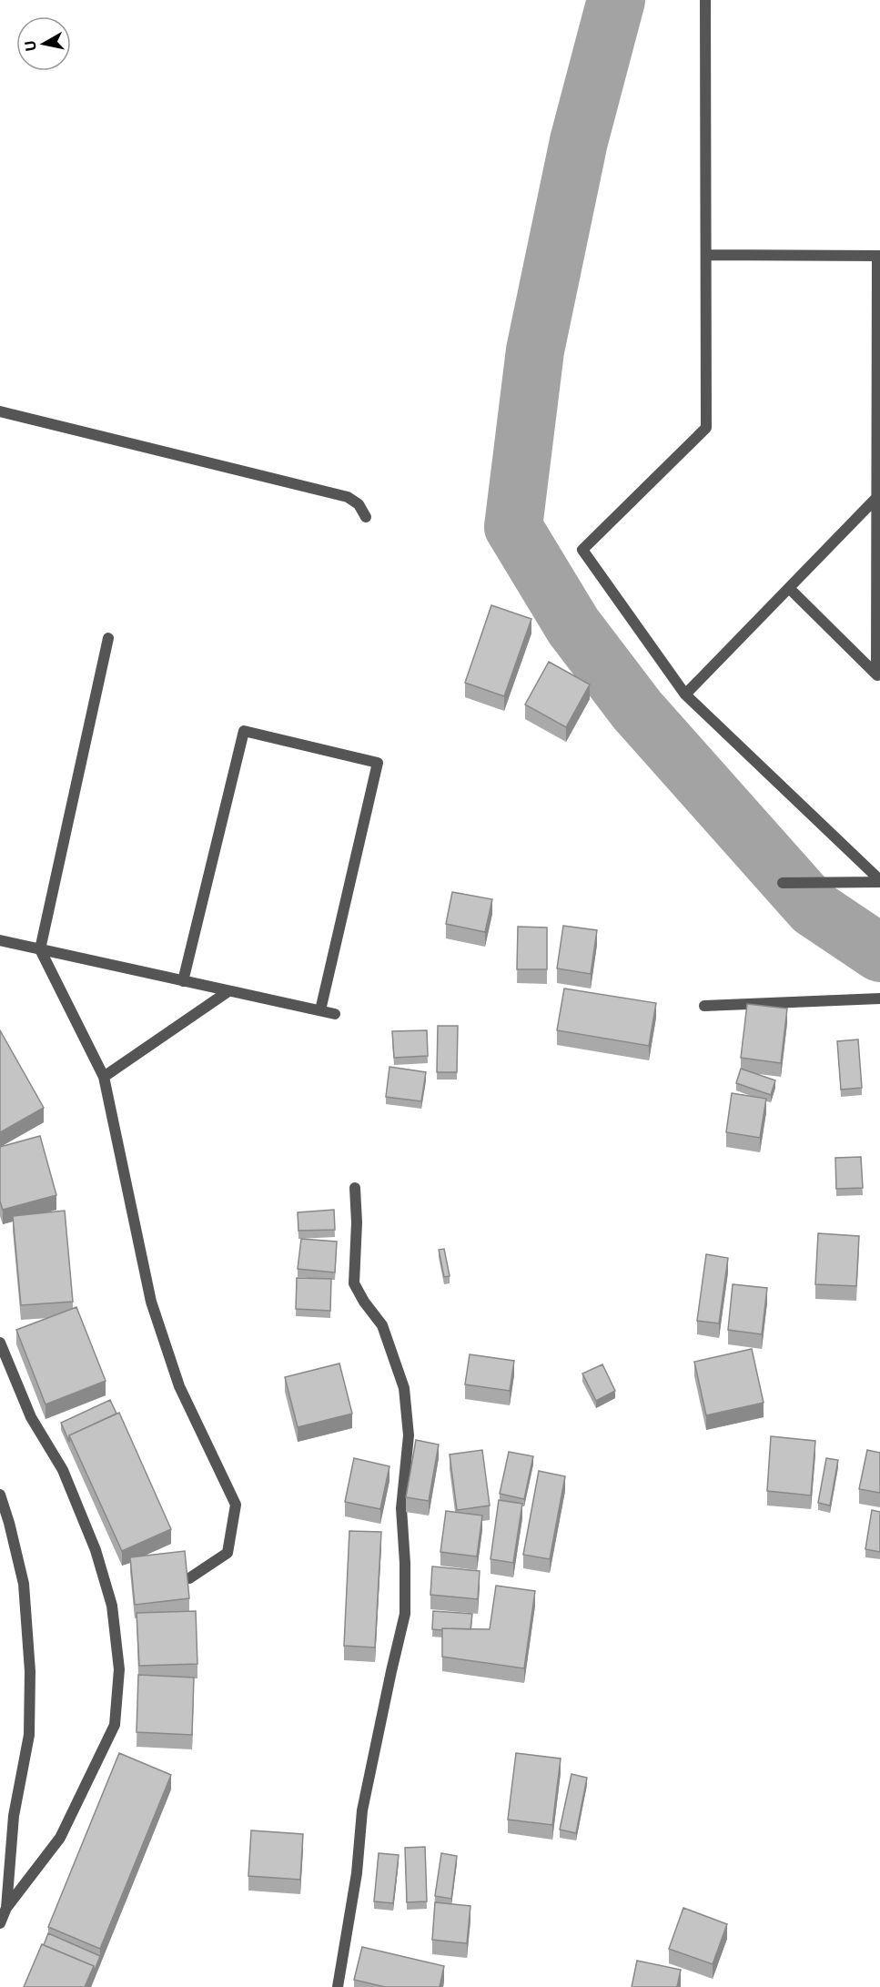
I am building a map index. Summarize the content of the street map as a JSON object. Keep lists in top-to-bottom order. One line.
{"north":"left"}
